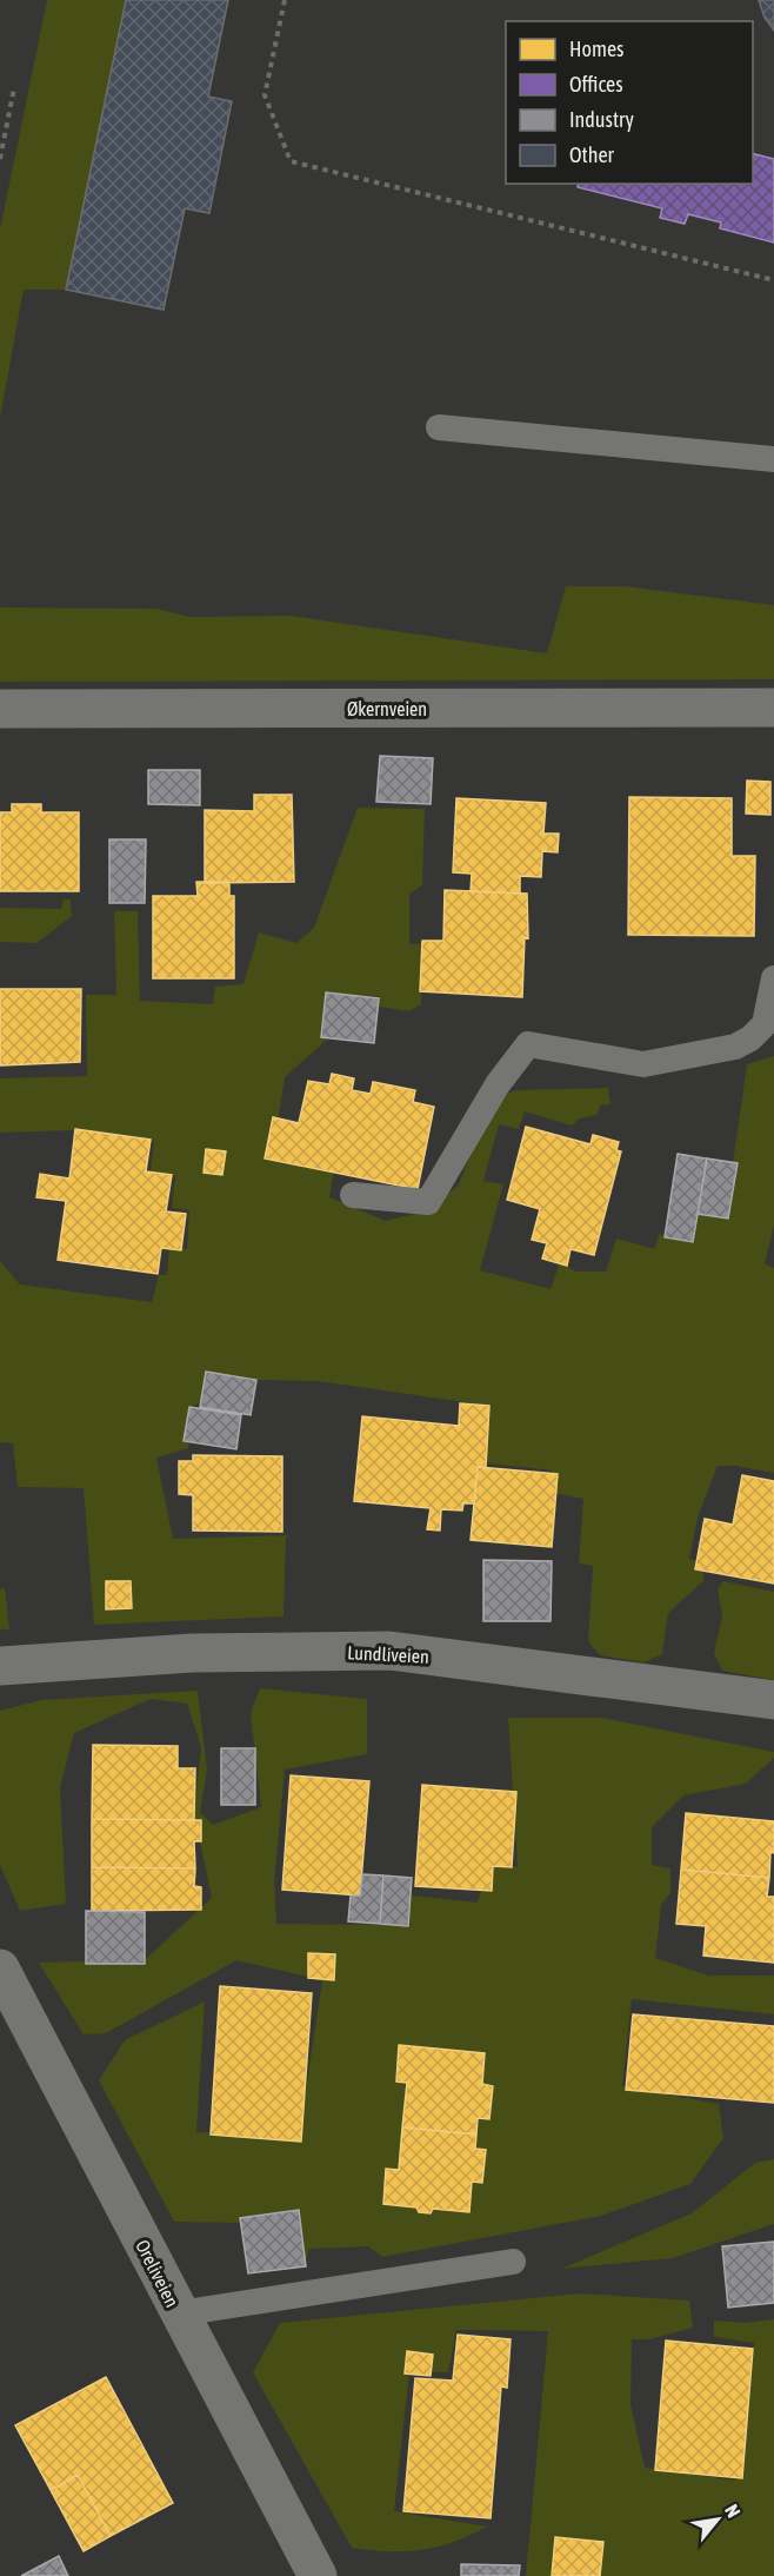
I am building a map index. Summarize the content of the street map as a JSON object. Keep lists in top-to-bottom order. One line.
{"streets":{"street":["Økernveien","Lundliveien","Oreliveien"]},"legend":["Homes","Offices","Industry","Other"],"north":"top right"}
